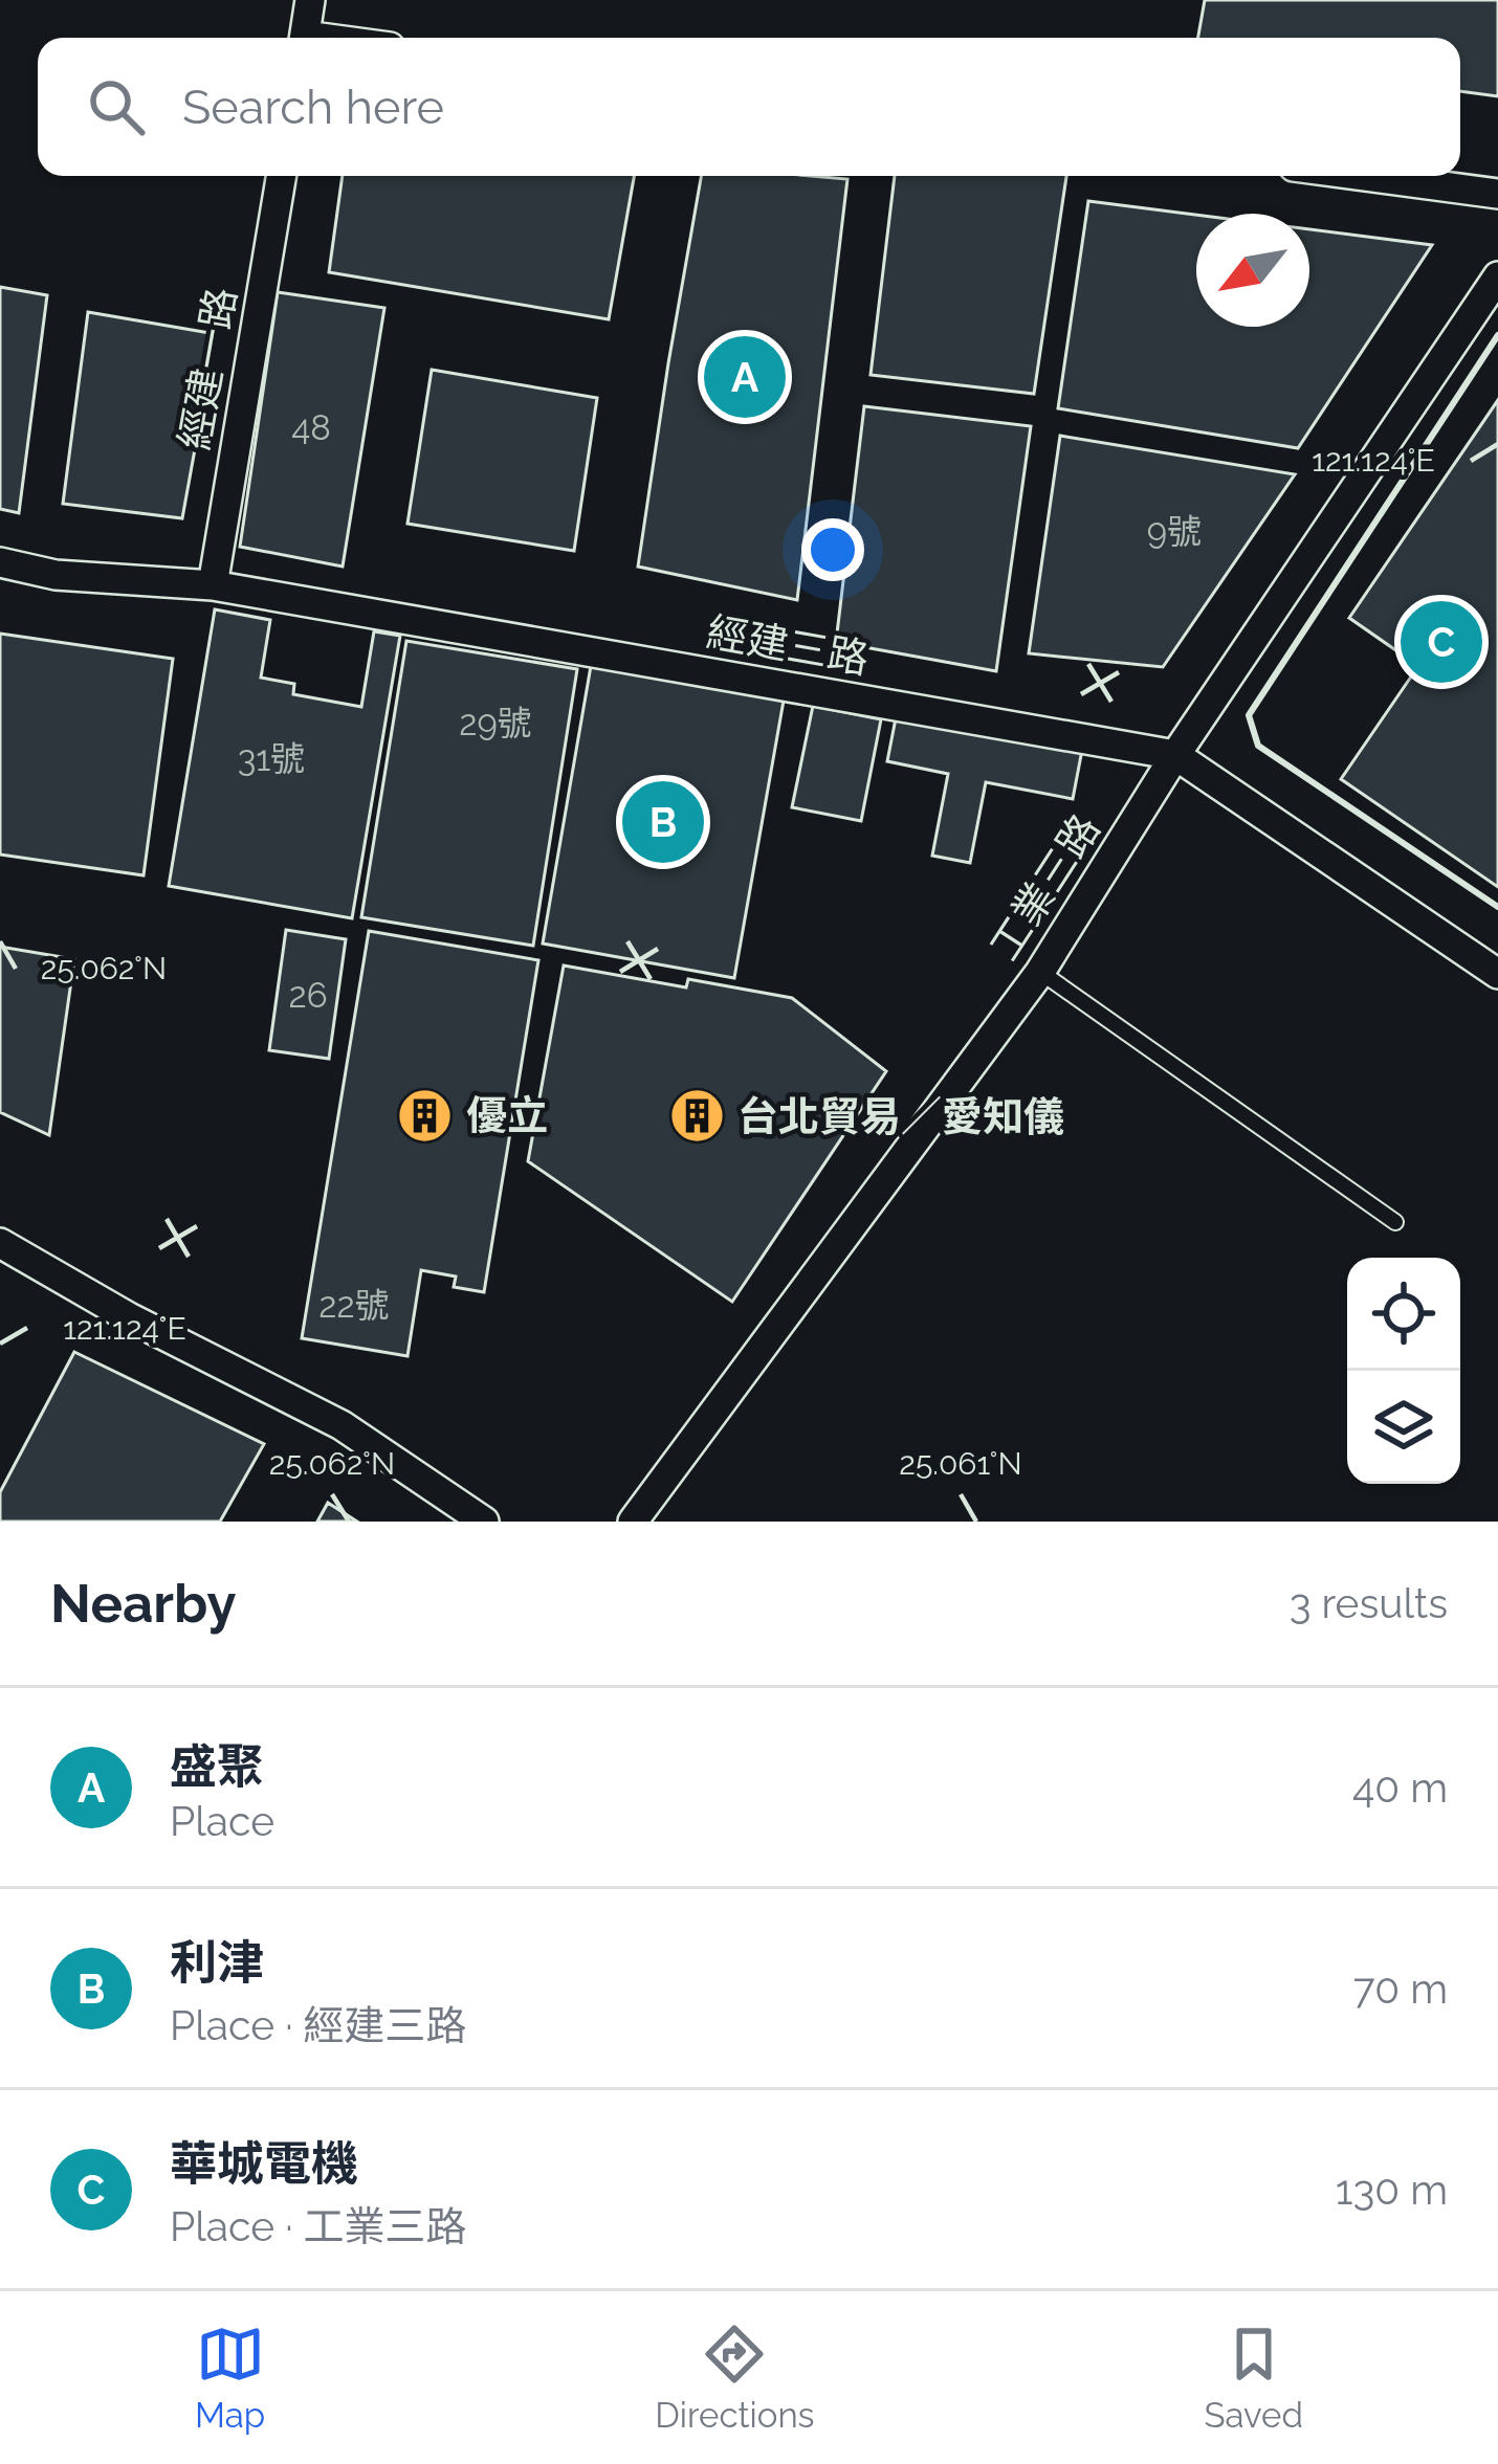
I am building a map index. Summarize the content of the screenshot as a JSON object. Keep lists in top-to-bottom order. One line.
{"streets":{"street":["經建一路","經建三路","工業三路"]},"crossings":[["經建一路","經建三路"],["經建三路","工業三路"]],"places":{"building":["優立","台北貿易／愛知儀"]},"house_numbers":["48","9號","29號","31號","26","22號"],"north":"bottom left","page":{"search":"Search here","pins":["A","C","B"],"heading":["Nearby","3 results"],"list":[{"mark":"A","name":"盛聚","note":"Place","value":"40 m"},{"mark":"B","name":"利津","note":"Place · 經建三路","value":"70 m"},{"mark":"C","name":"華城電機","note":"Place · 工業三路","value":"130 m"}],"nav":["Map","Directions","Saved"]},"coordinates":["121.124°E","25.062°N","25.061°N"]}
